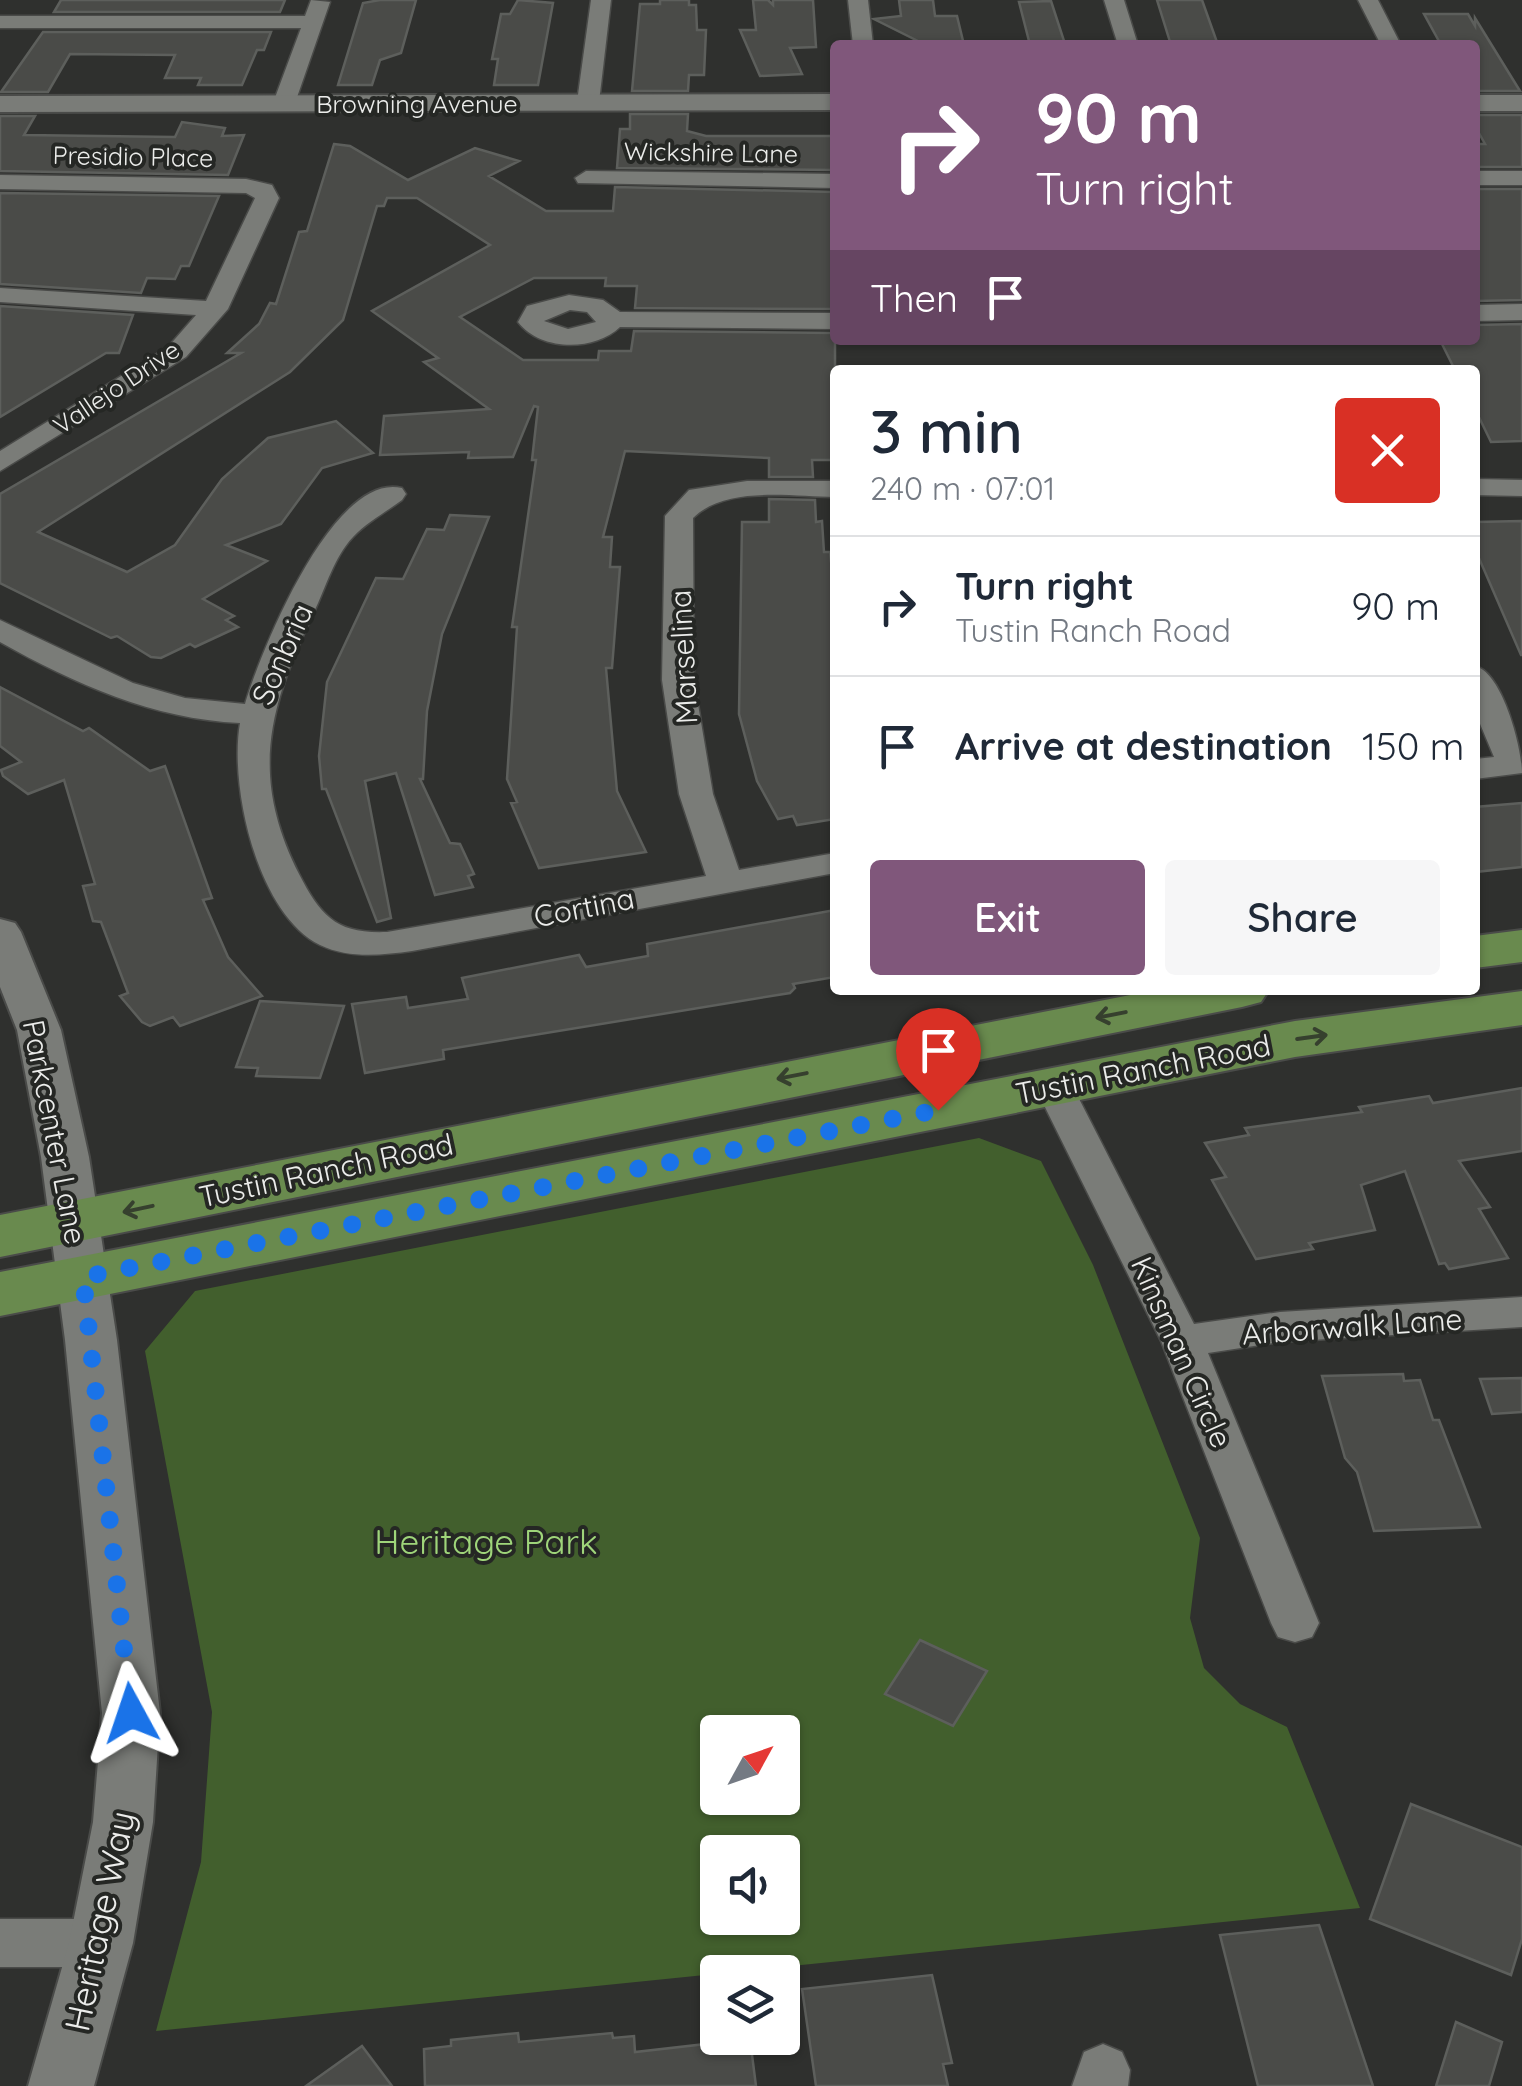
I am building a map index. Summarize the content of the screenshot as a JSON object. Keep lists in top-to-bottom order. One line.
{"streets":{"main road":["Tustin Ranch Road"],"street":["Browning Avenue","Wickshire Lane","Presidio Place","Vallejo Drive","Sonbria","Marselina","Cortina","Parkcenter Lane","Arborwalk Lane","Kinsman Circle","Heritage Way"]},"crossings":[["Presidio Place","Vallejo Drive"],["Sonbria","Cortina"],["Marselina","Cortina"],["Tustin Ranch Road","Parkcenter Lane"],["Tustin Ranch Road","Kinsman Circle"],["Tustin Ranch Road","Heritage Way"],["Parkcenter Lane","Heritage Way"],["Arborwalk Lane","Kinsman Circle"]],"parks":["Heritage Park"],"north":"top right","page":{"turn":["90 m","Turn right"],"then":"Then","heading":["3 min","240 m · 07:01"],"list":[{"name":"Turn right","note":"Tustin Ranch Road","value":"90 m"},{"name":"Arrive at destination","value":"150 m"}],"buttons":["Exit","Share"]}}
